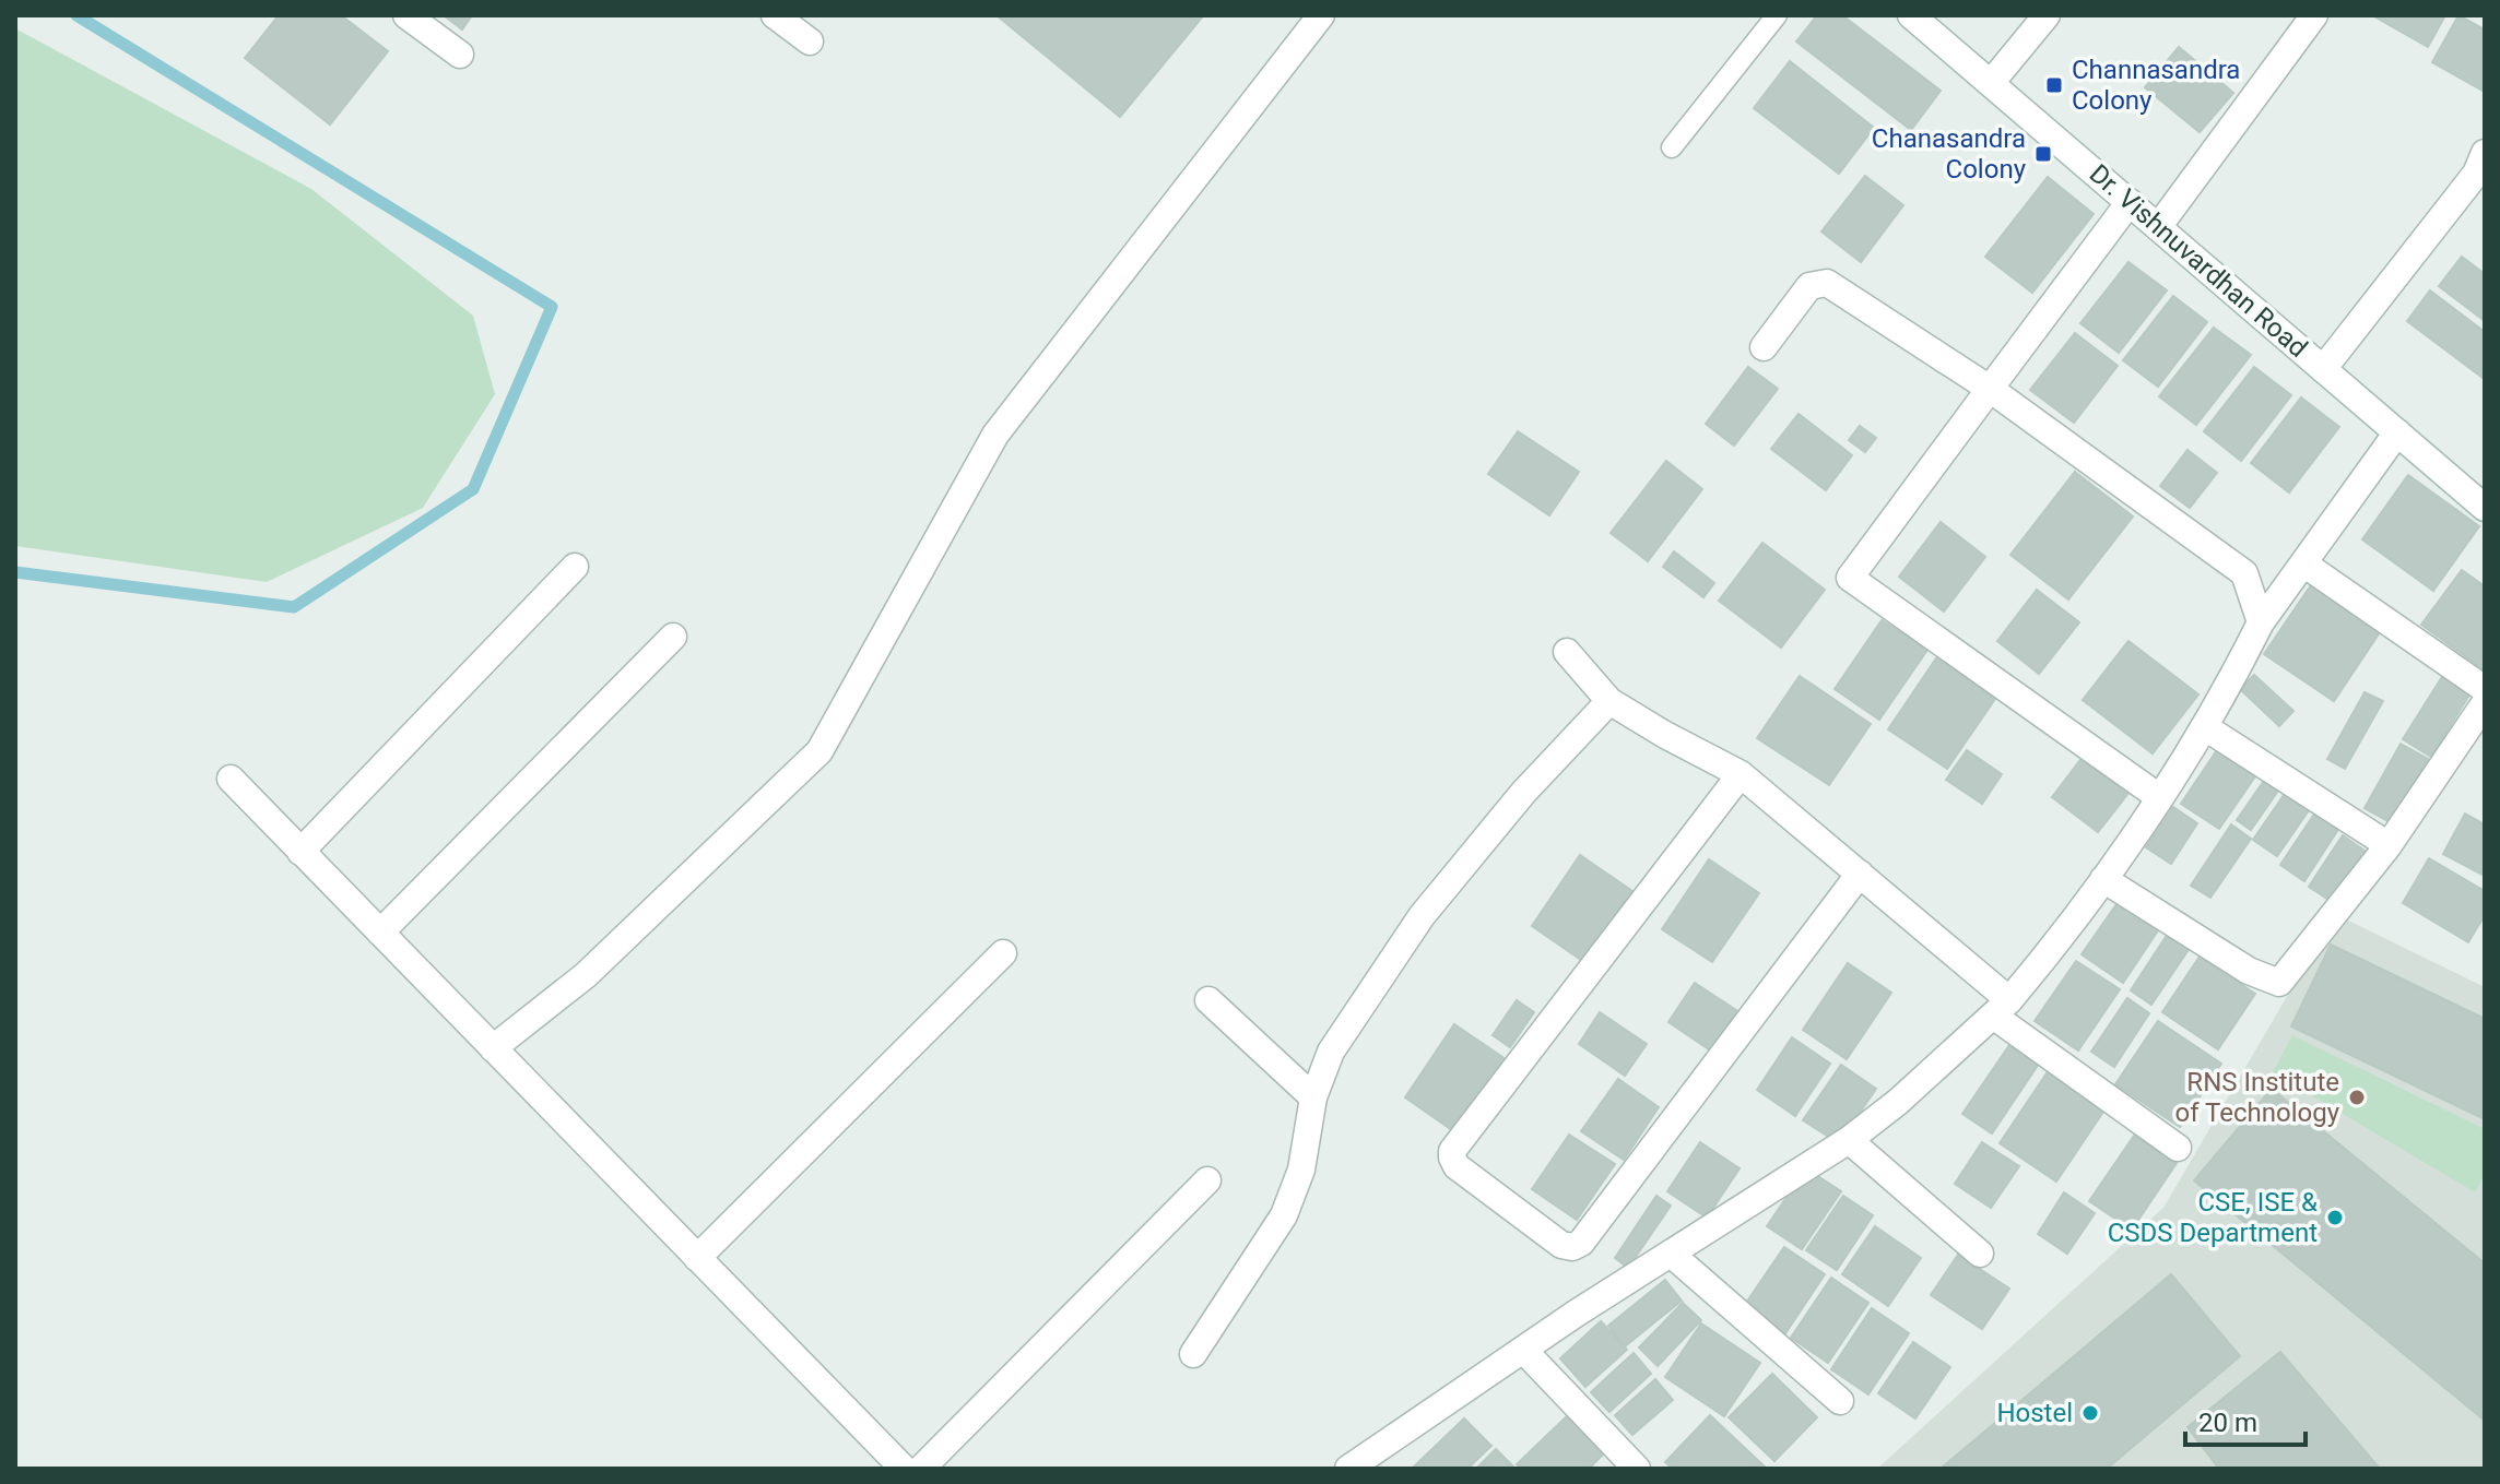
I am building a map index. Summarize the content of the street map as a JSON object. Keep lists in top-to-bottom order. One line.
{"streets":{"street":["Dr. Vishnuvardhan Road"]},"places":{"transit":["Channasandra Colony","Chanasandra Colony"],"other":["RNS Institute of Technology","CSE, ISE & CSDS Department","Hostel"]},"scale_bar":"20 m"}
